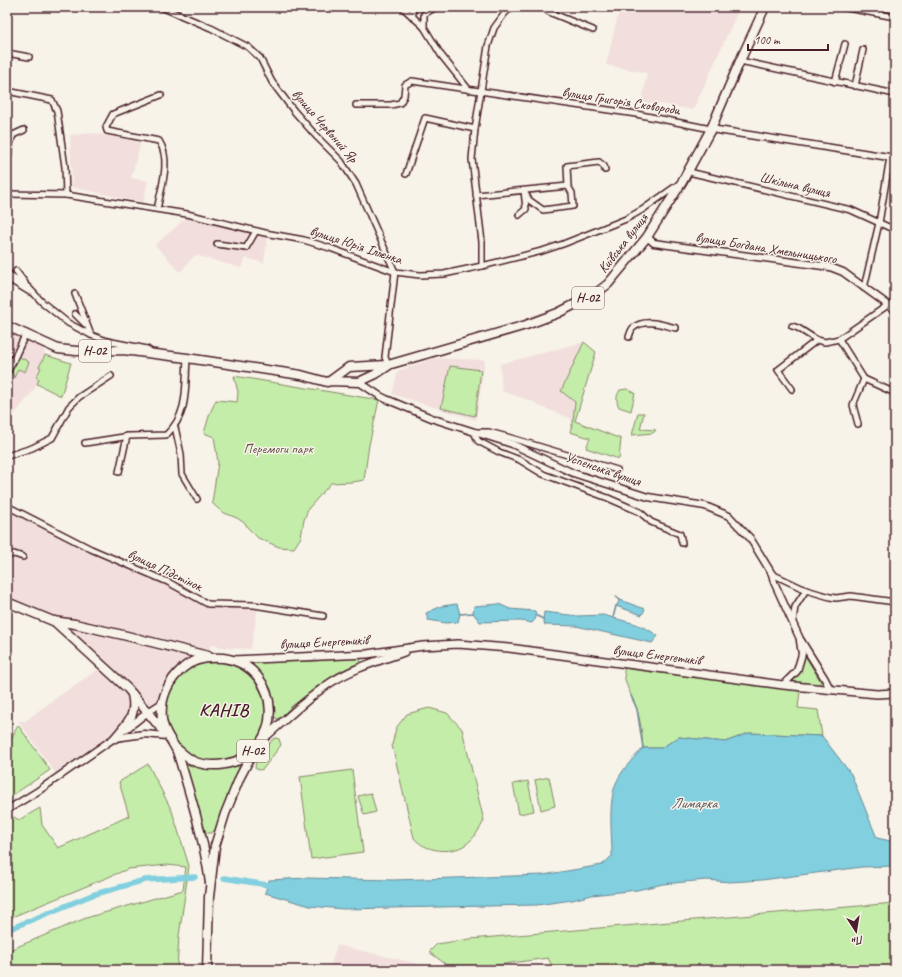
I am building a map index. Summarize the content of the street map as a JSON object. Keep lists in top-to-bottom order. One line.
{"streets":{"main road":["Київська вулиця","Н-02","вулиця Енергетиків"],"street":["вулиця Григорія Сковороди","вулиця Червоний Яр","Шкільна вулиця","вулиця Юрія Іллєнка","вулиця Богдана Хмельницького","Успенська вулиця","вулиця Підстінок"]},"crossings":[["вулиця Григорія Сковороди","Київська вулиця"],["вулиця Червоний Яр","вулиця Юрія Іллєнка"],["Шкільна вулиця","Київська вулиця"],["Київська вулиця","вулиця Юрія Іллєнка"],["Київська вулиця","вулиця Богдана Хмельницького"],["Київська вулиця","Н-02"],["Київська вулиця","Успенська вулиця"],["Н-02","Успенська вулиця"],["Н-02","вулиця Енергетиків"],["Успенська вулиця","вулиця Енергетиків"]],"districts":["КАНІВ"],"water":["Лимарка"],"parks":["Перемоги парк"],"scale_bar":"100 m","north":"bottom"}
